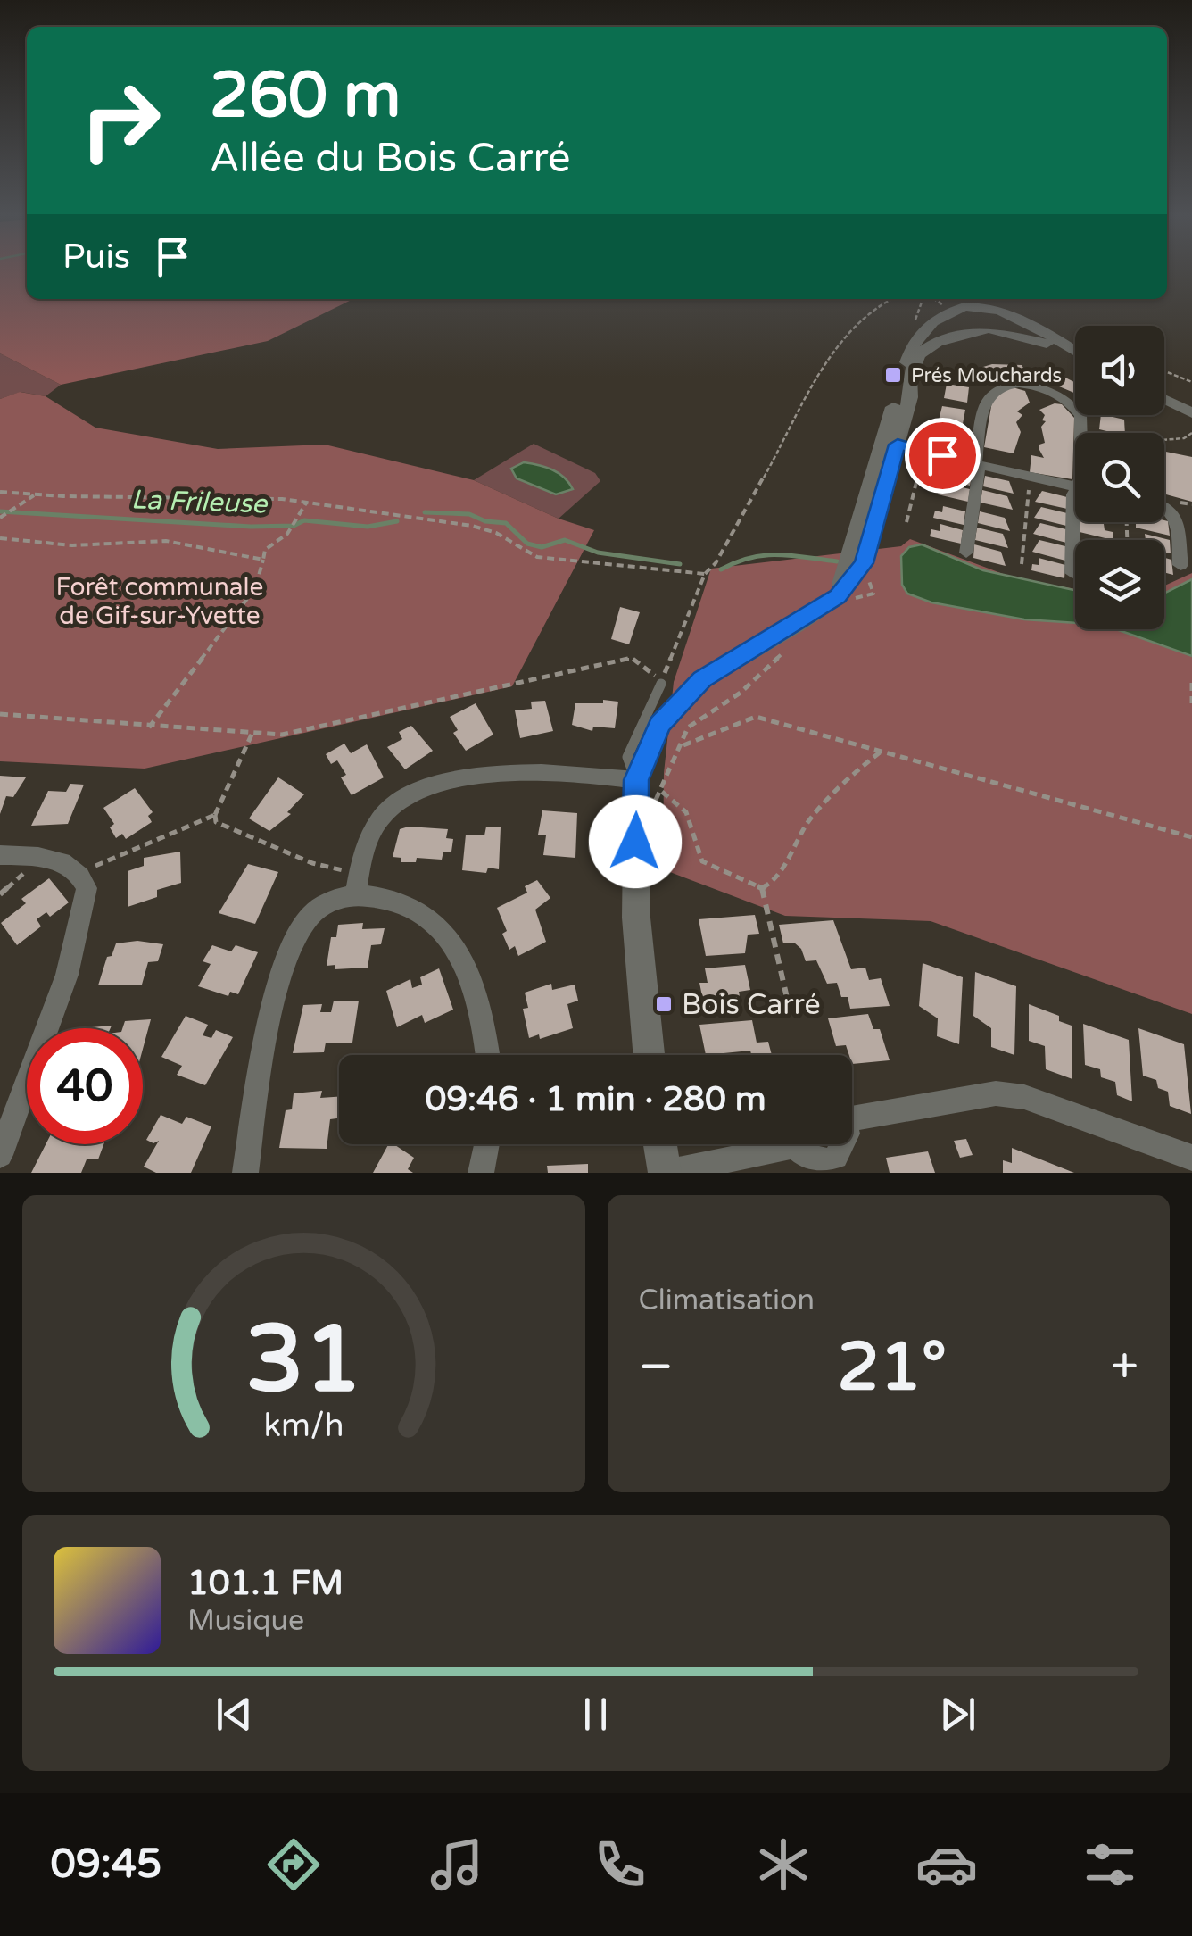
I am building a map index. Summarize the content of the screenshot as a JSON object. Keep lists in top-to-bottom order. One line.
{"water":["La Frileuse"],"parks":["Forêt communale de Gif-sur-Yvette"],"places":{"transit":["Prés Mouchards","Bois Carré"]},"page":{"turn":["260 m","Allée du Bois Carré"],"then":"Puis","limit":"40","trip":"09:46 · 1 min · 280 m","tile":"Climatisation","heat":["−","21°","+"],"song":["101.1 FM","Musique"],"tabs":"09:45","gauge":["31","km/h"]}}
